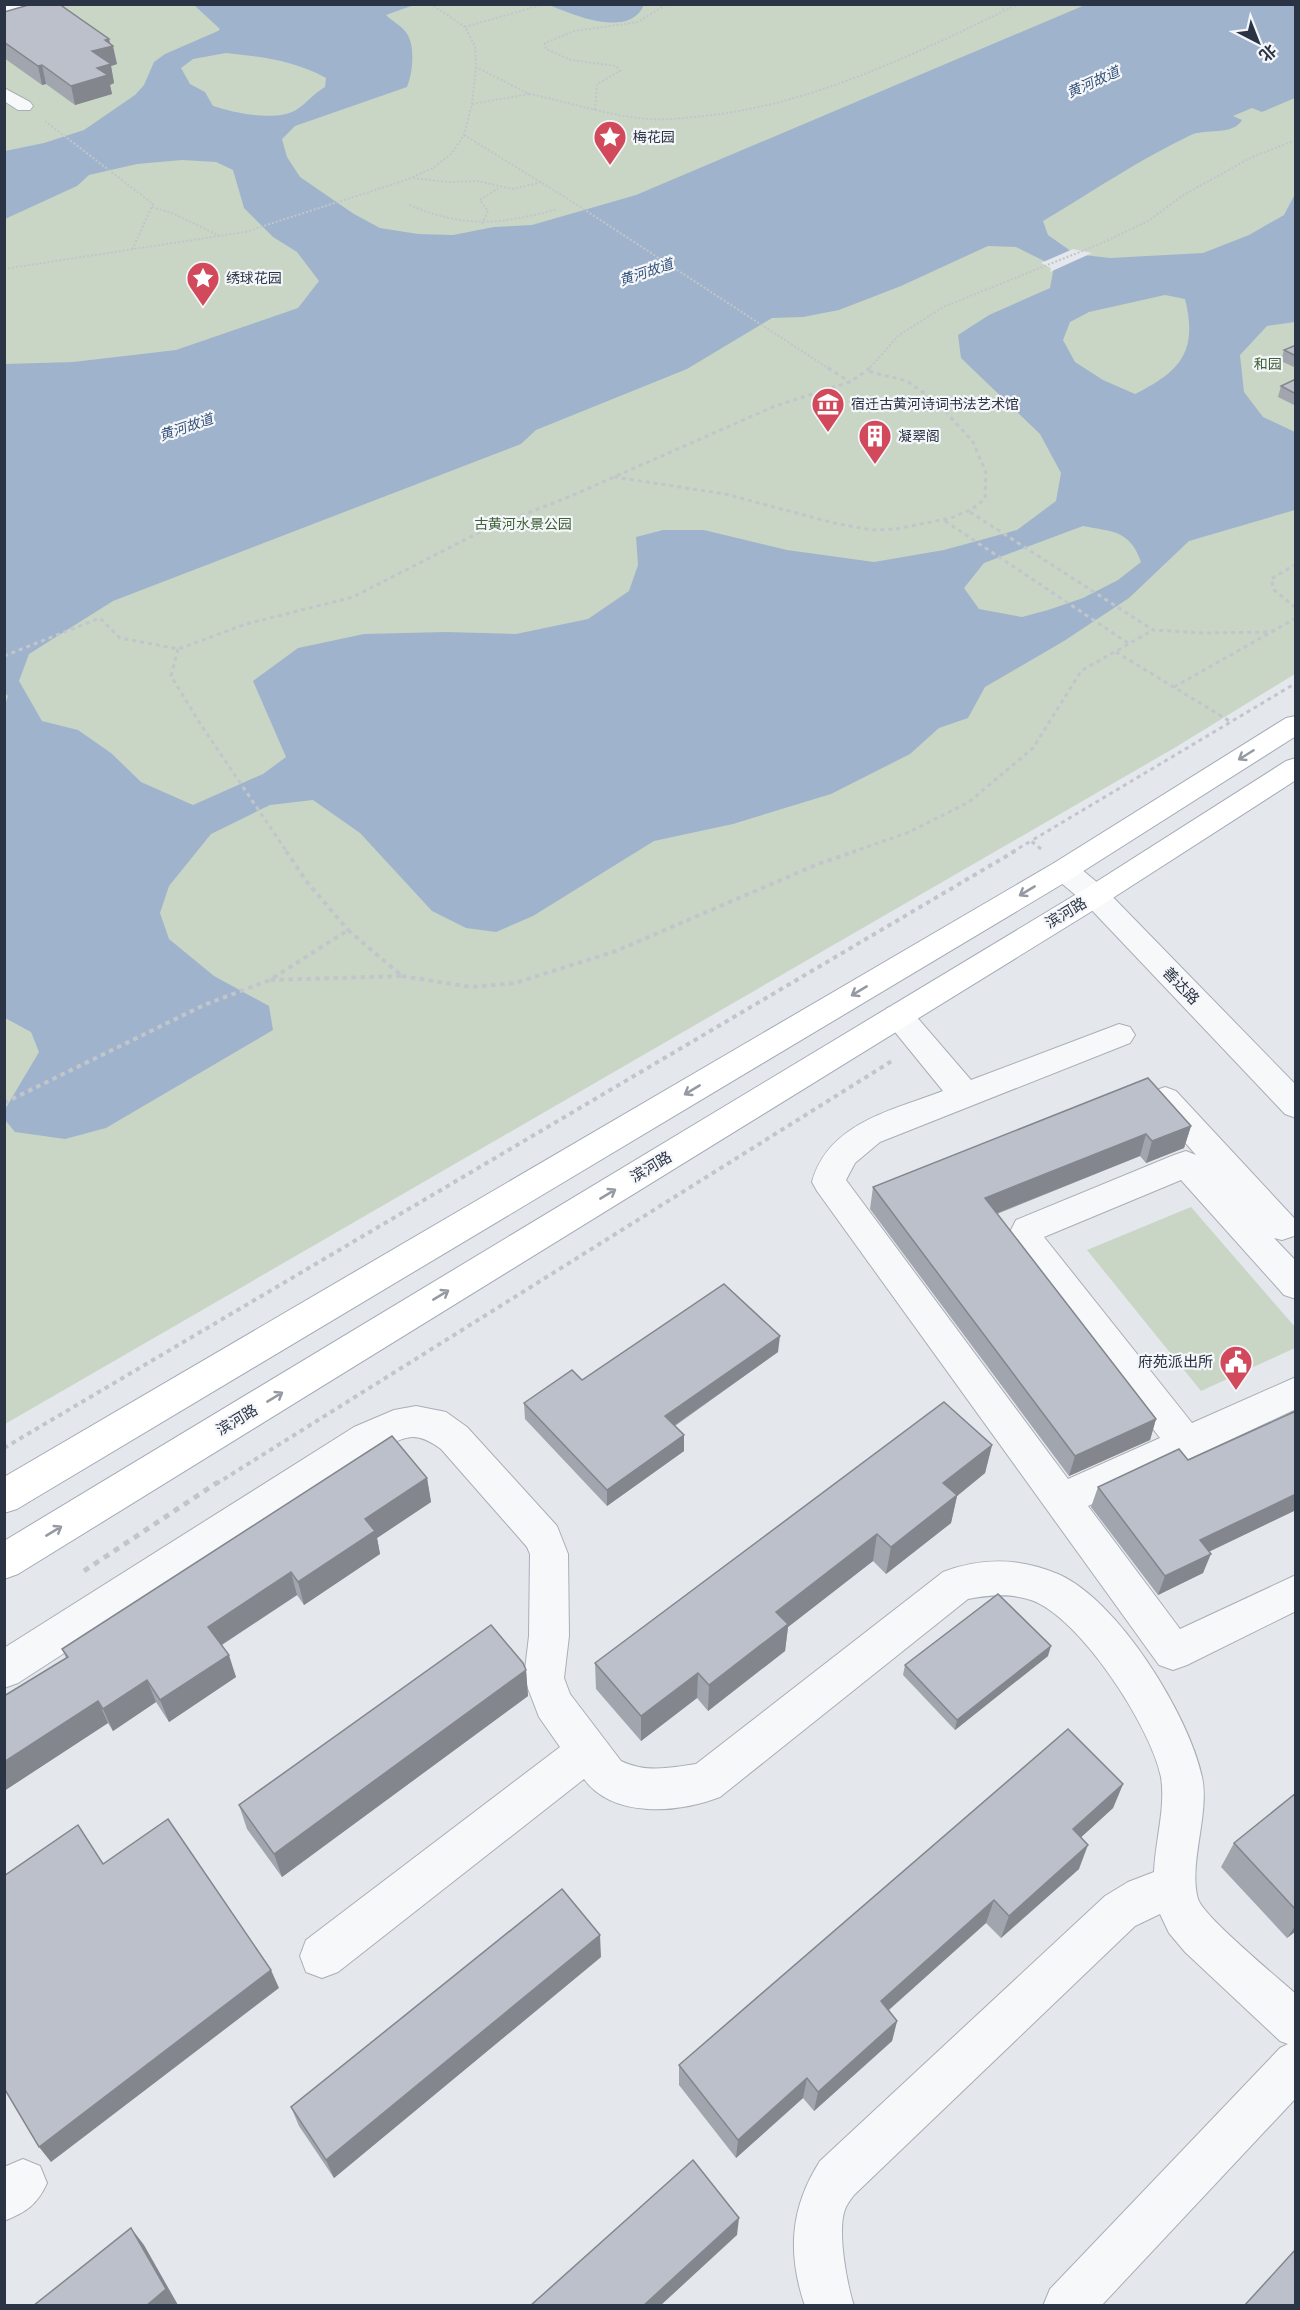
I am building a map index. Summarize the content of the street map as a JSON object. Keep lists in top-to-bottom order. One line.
{"streets":{"main road":["滨河路"],"street":["善达路"]},"crossings":[["滨河路","善达路"]],"water":["黄河故道"],"parks":["和园","古黄河水景公园"],"places":{"place":["梅花园","绣球花园"],"museum":["宿迁古黄河诗词书法艺术馆"],"building":["凝翠阁"],"public building":["府苑派出所"]},"north":"bottom right"}
